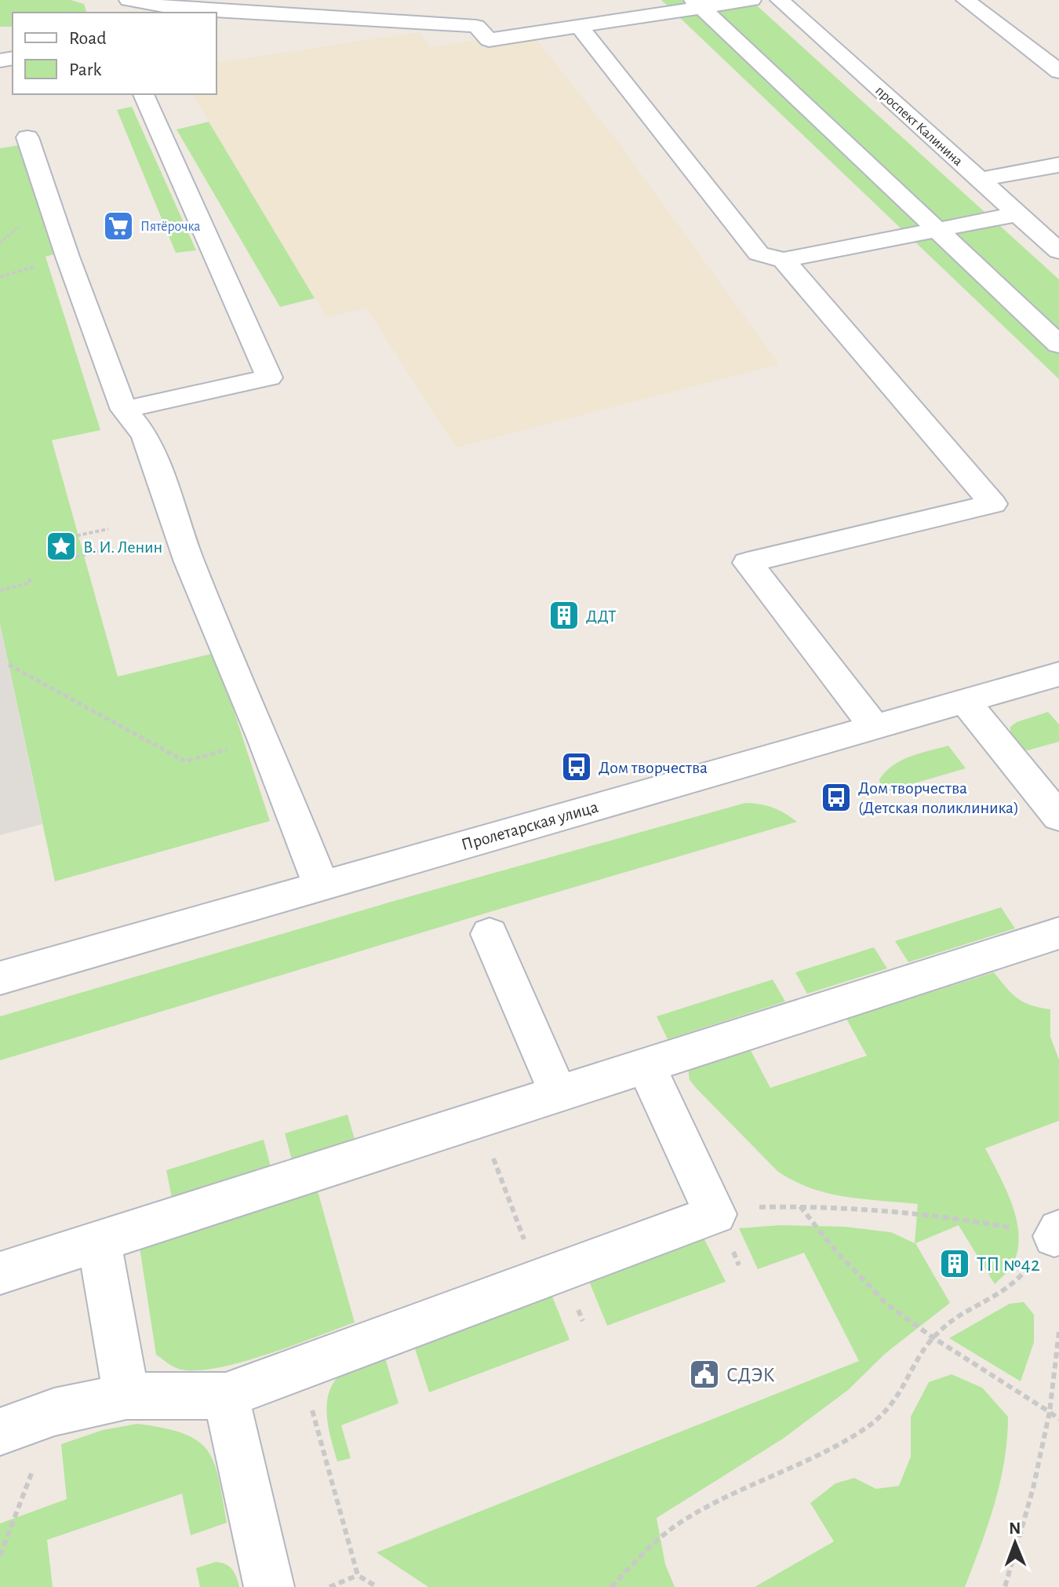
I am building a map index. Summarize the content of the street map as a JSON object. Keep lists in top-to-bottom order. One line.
{"streets":{"street":["проспект Калинина","Пролетарская улица"]},"places":{"supermarket":["Пятёрочка"],"place":["В. И. Ленин"],"building":["ДДТ","ТП №42"],"bus stop":["Дом творчества","Дом творчества (Детская поликлиника)"],"public building":["СДЭК"]},"legend":["Road","Park"],"north":"top"}
